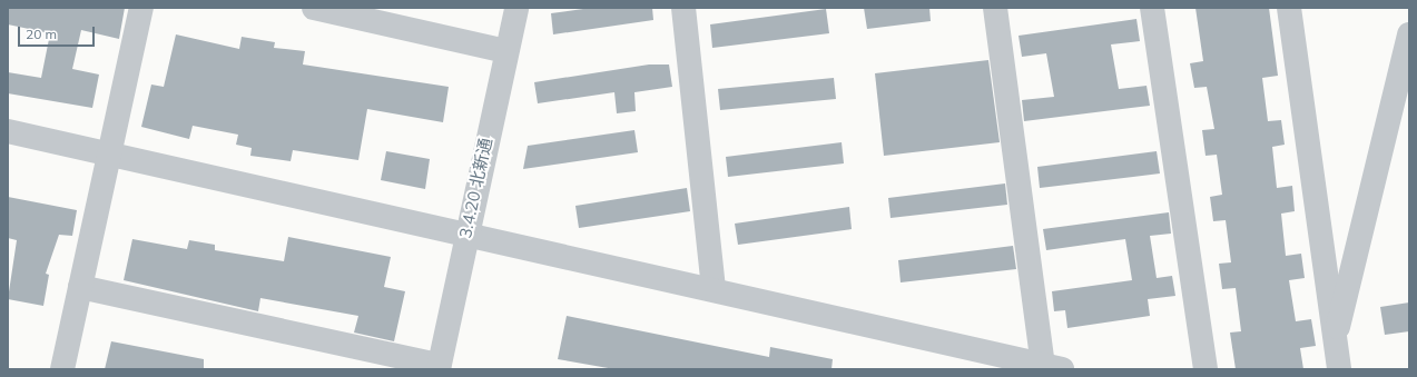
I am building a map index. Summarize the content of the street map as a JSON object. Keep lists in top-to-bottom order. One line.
{"streets":{"street":["3.4.20 北新通"]},"scale_bar":"20 m"}
